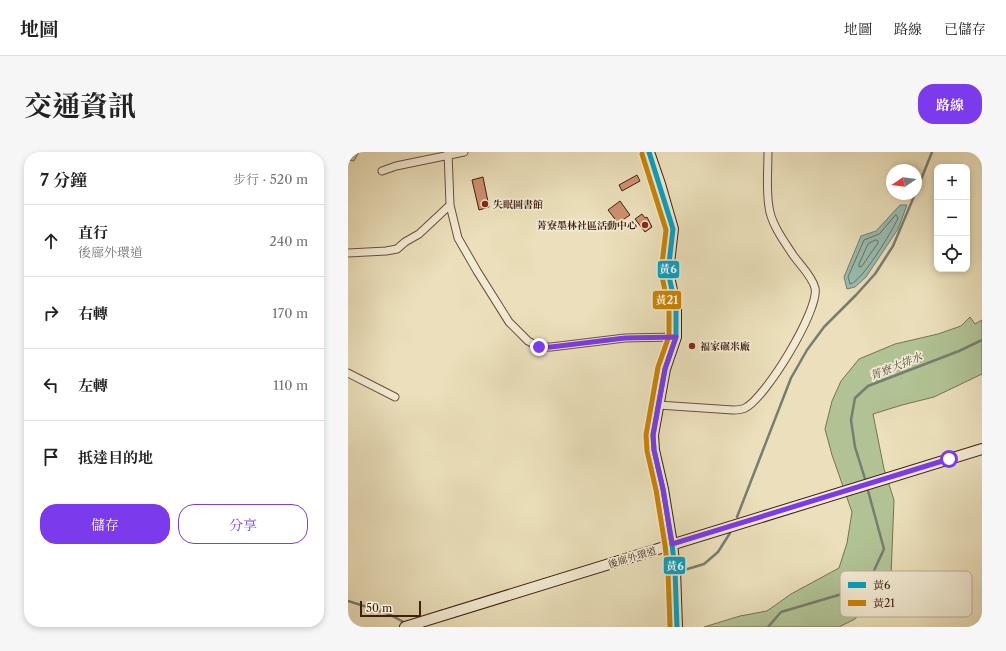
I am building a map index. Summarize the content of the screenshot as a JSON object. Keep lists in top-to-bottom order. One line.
{"streets":{"street":["後廍外環道"]},"water":["菁寮大排水"],"places":["失眠圖書館","菁寮墨林社區活動中心","福家碾米廠"],"lines":["transit line 黃6","transit line 黃21"],"legend":["黃6","黃21"],"scale_bar":"50 m","north":"left","page":{"header":"地圖","nav":["地圖","路線","已儲存"],"title":"交通資訊","buttons":["路線",["儲存","分享"]],"heading":["7 分鐘","步行 · 520 m"],"map_buttons":["+","−"],"list":[["直行","後廍外環道","240 m"],["右轉","170 m"],["左轉","110 m"],"抵達目的地"],"scale":"50 m"}}
